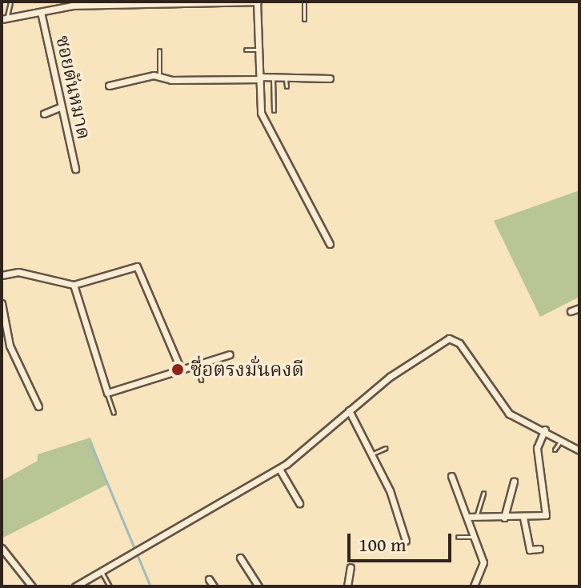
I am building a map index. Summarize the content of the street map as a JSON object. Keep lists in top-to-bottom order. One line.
{"streets":{"street":["ซอยตันหมาด"]},"places":["ซื่อตรงมั่นคงดี"],"scale_bar":"100 m"}
